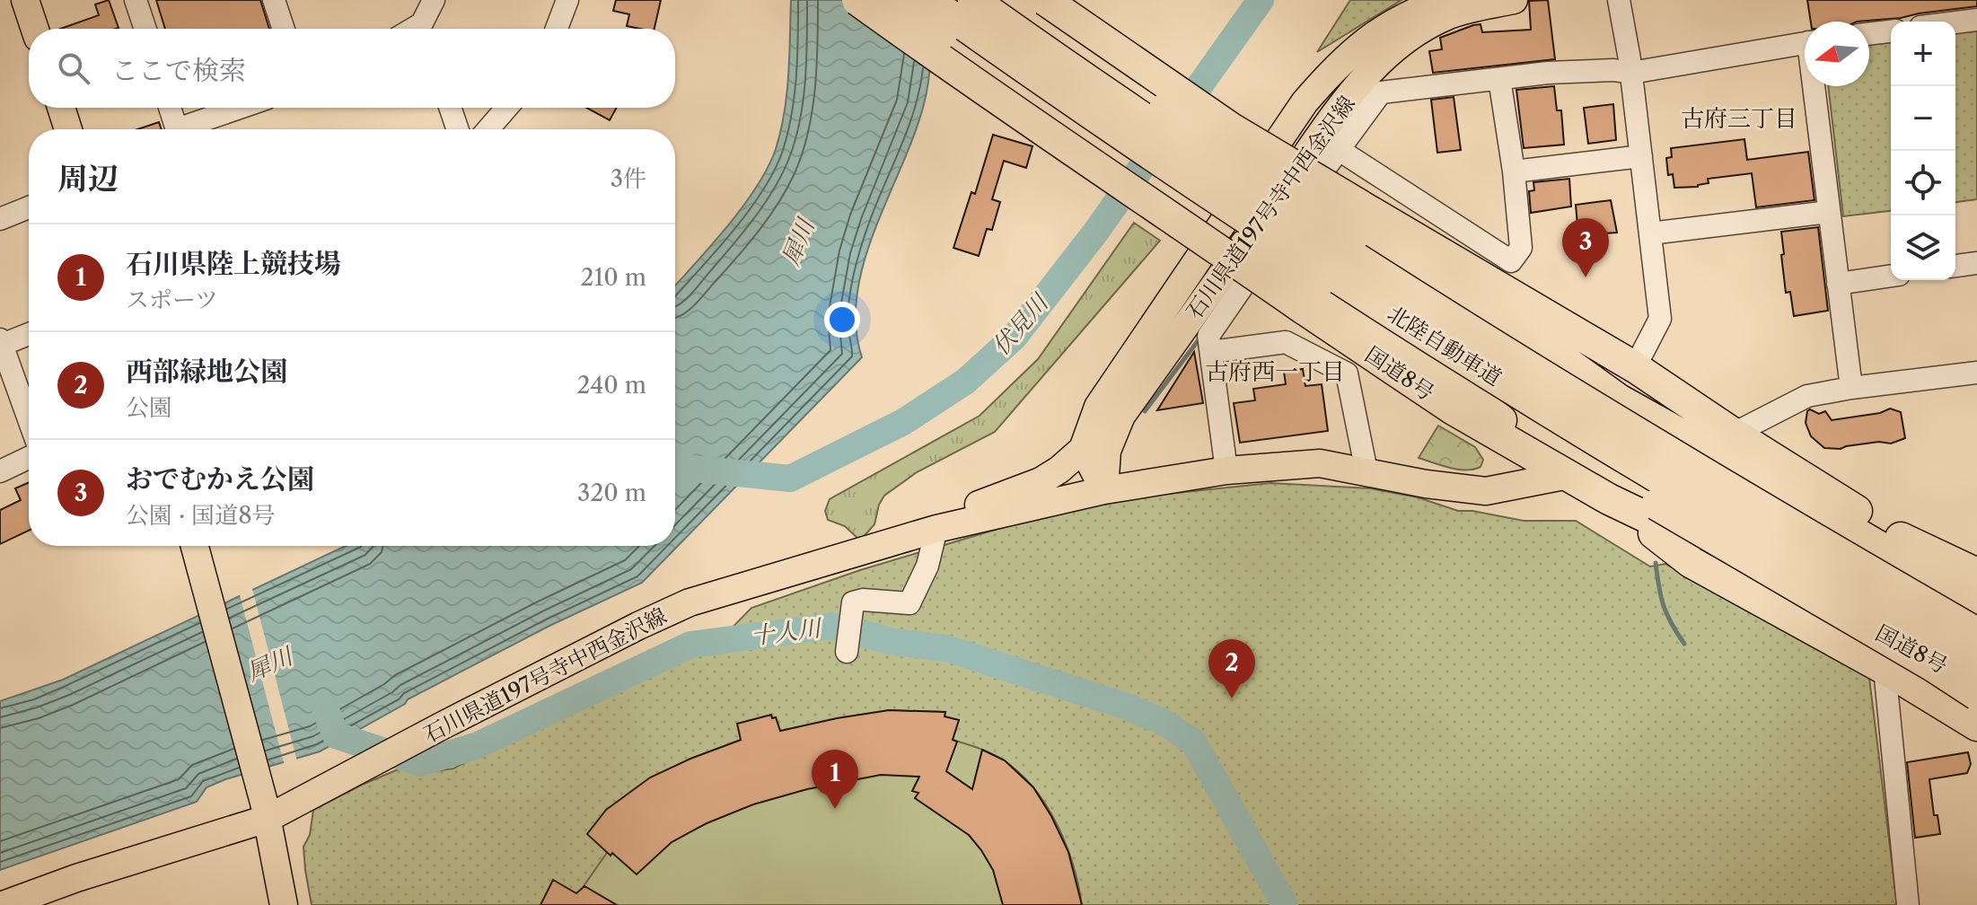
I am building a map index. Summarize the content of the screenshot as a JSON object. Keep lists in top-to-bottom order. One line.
{"streets":{"highway":["北陸自動車道","国道8号"],"main road":["石川県道197号寺中西金沢線"]},"crossings":[["石川県道197号寺中西金沢線","国道8号"]],"districts":["古府三丁目","古府西一丁目"],"water":["犀川","伏見川","十人川"],"north":"left","page":{"map_buttons":["+","−"],"search":"ここで検索","heading":["周辺","3件"],"pins":["3","2","1"],"list":[{"mark":"1","name":"石川県陸上競技場","note":"スポーツ","value":"210 m"},{"mark":"2","name":"西部緑地公園","note":"公園","value":"240 m"},{"mark":"3","name":"おでむかえ公園","note":"公園 · 国道8号","value":"320 m"}]}}
